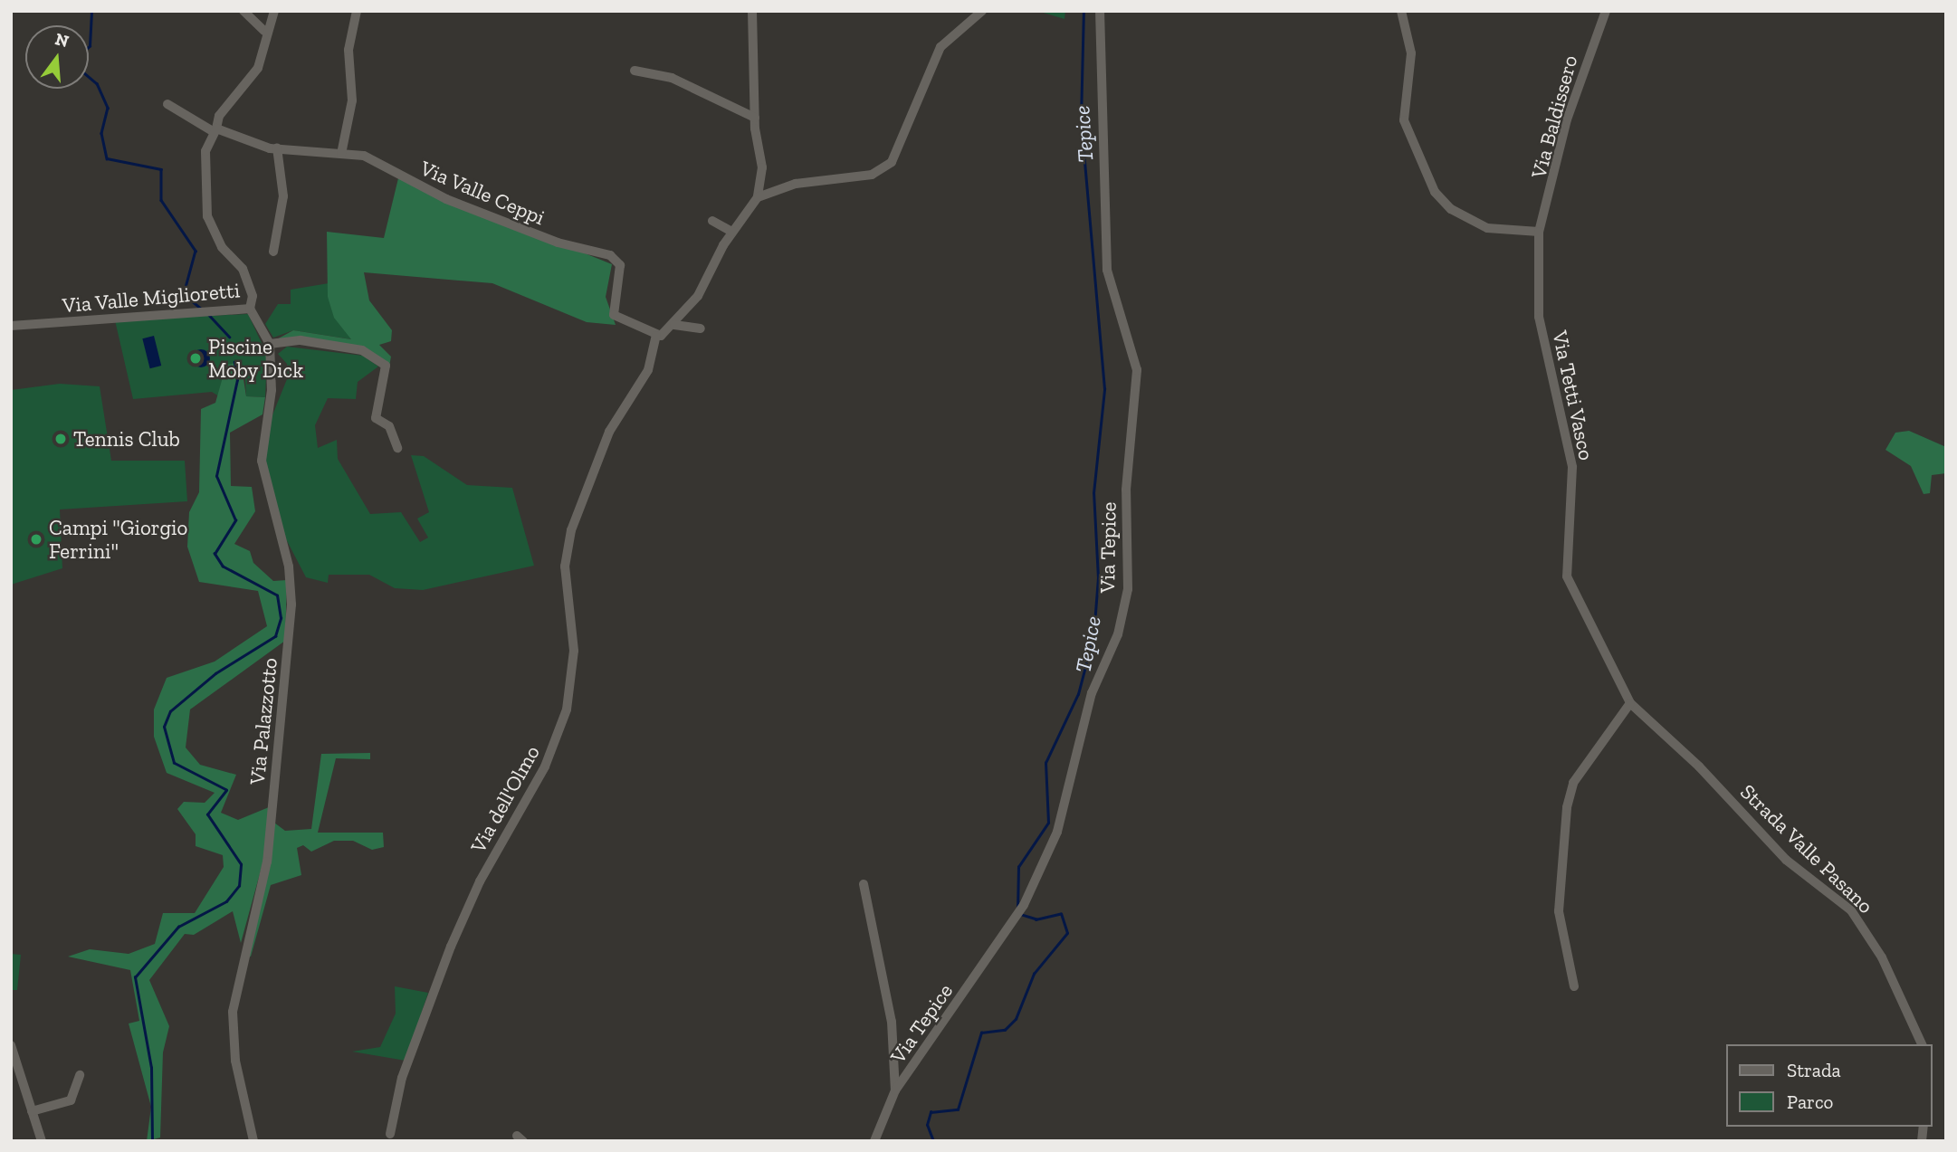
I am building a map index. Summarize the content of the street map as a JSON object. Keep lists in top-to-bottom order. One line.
{"streets":{"street":["Via Baldissero","Via Valle Ceppi","Via Valle Miglioretti","Via Tetti Vasco","Via Tepice","Via Palazzotto","Via dell'Olmo","Strada Valle Pasano"]},"crossings":[["Via Baldissero","Via Tetti Vasco"],["Via Valle Ceppi","Via Valle Miglioretti"],["Via Valle Ceppi","Via dell'Olmo"],["Via Valle Miglioretti","Via Palazzotto"],["Via Tetti Vasco","Strada Valle Pasano"]],"water":["Tepice"],"places":["Piscine Moby Dick","Tennis Club","Campi \"Giorgio Ferrini\""],"legend":["Strada","Parco"],"north":"top"}
